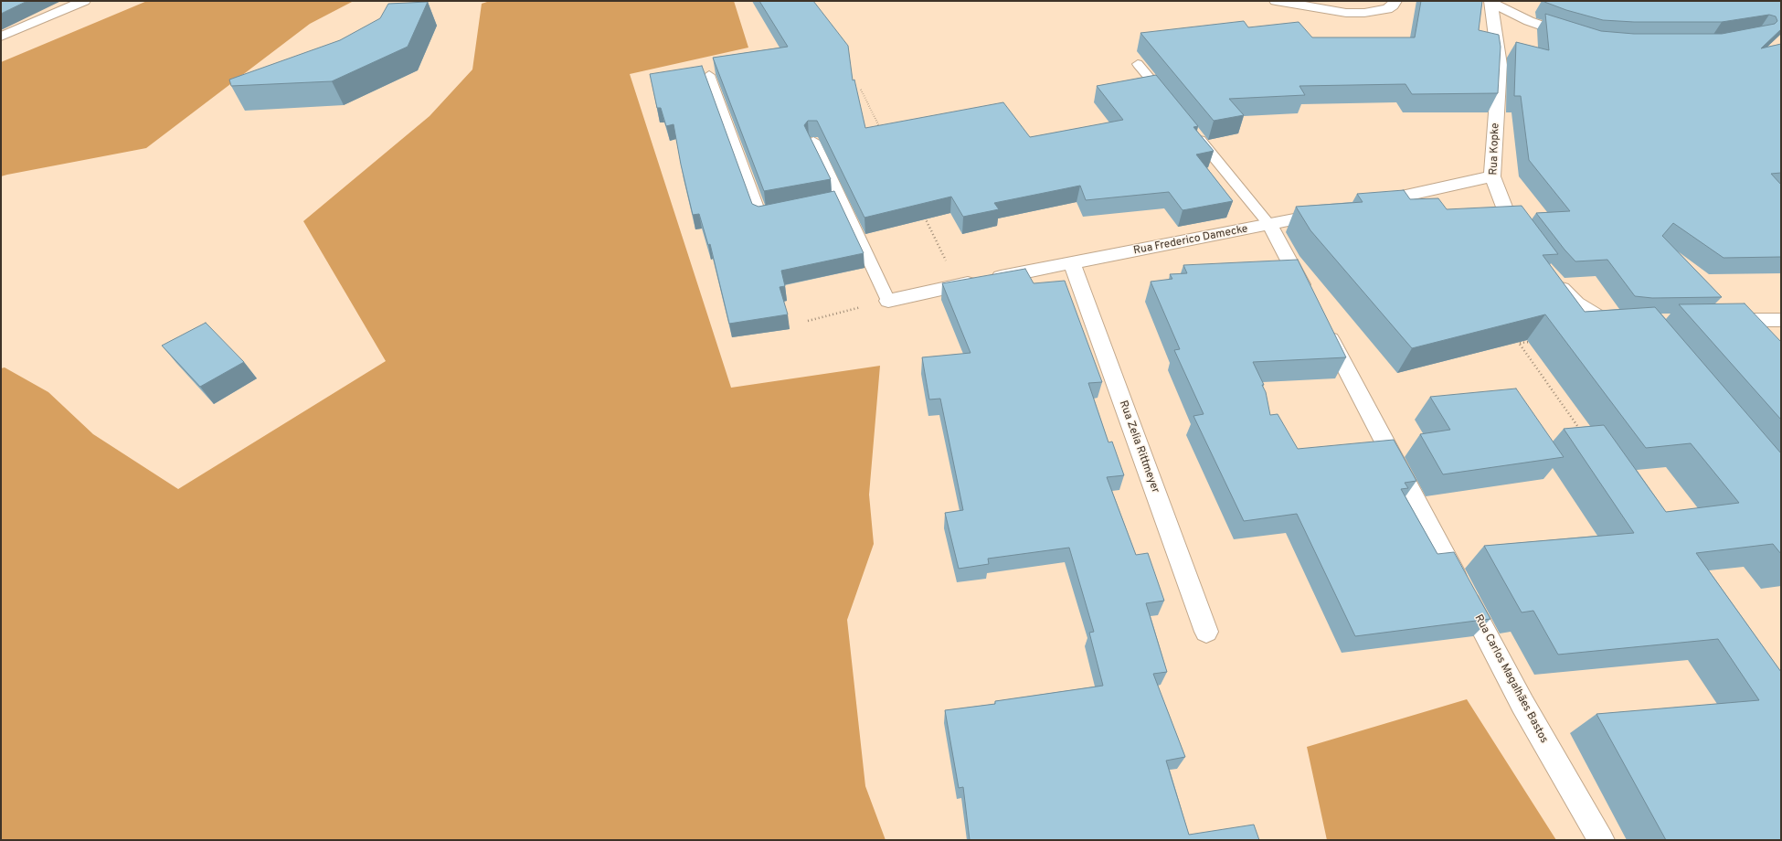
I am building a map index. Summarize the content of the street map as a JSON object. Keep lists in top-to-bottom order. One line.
{"streets":{"street":["Rua Kopke","Rua Frederico Damecke","Rua Zelia Rittmeyer","Rua Carlos Magalhães Bastos"]},"crossings":[["Rua Frederico Damecke","Rua Zelia Rittmeyer"]]}
